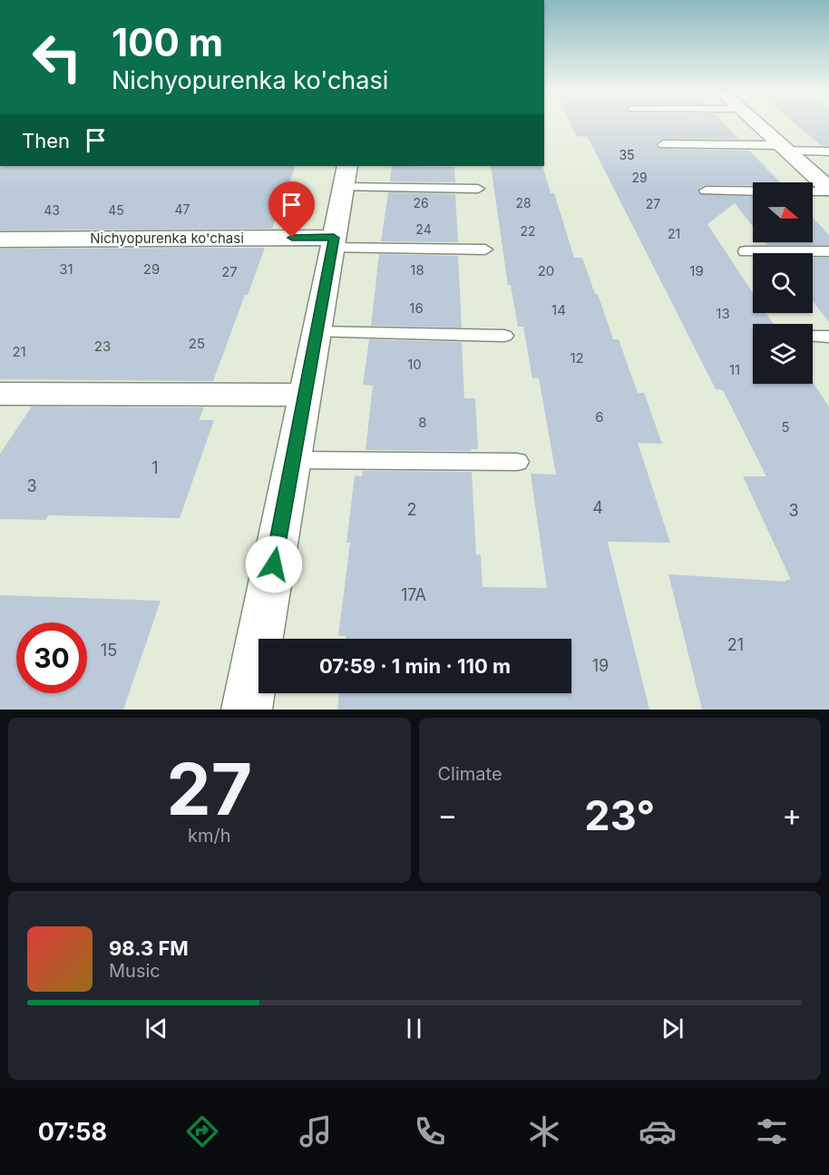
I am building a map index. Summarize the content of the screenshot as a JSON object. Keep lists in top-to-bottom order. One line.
{"streets":{"street":["Nichyopurenka ko'chasi"]},"house_numbers":["35","29","26","28","27","47","43","45","24","22","21","31","29","18","20","19","27","16","14","13","25","23","21","12","10","11","6","8","5","1","3","4","2","3","17A","21","15","19"],"north":"right","page":{"turn":["100 m","Nichyopurenka ko'chasi"],"then":"Then","limit":"30","trip":"07:59 · 1 min · 110 m","tile":[["27","km/h"],"Climate"],"heat":["−","23°","+"],"song":["98.3 FM","Music"],"tabs":"07:58"}}
